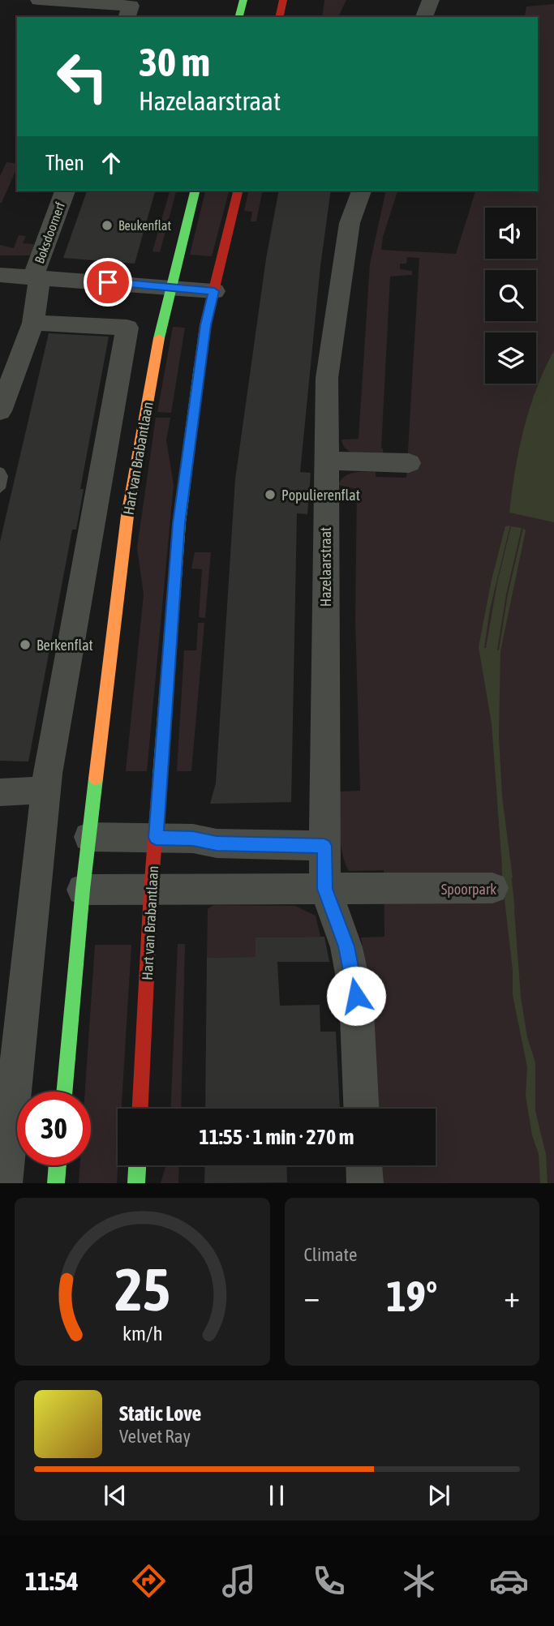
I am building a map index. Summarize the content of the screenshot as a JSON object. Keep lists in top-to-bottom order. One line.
{"streets":{"street":["Boksdoornerf","Hart van Brabantlaan","Hazelaarstraat"]},"parks":["Spoorpark"],"places":["Beukenflat","Populierenflat","Berkenflat"],"page":{"turn":["30 m","Hazelaarstraat"],"then":"Then","limit":"30","trip":"11:55 · 1 min · 270 m","tile":"Climate","heat":["−","19°","+"],"song":["Static Love","Velvet Ray"],"tabs":"11:54","gauge":["25","km/h"]}}
